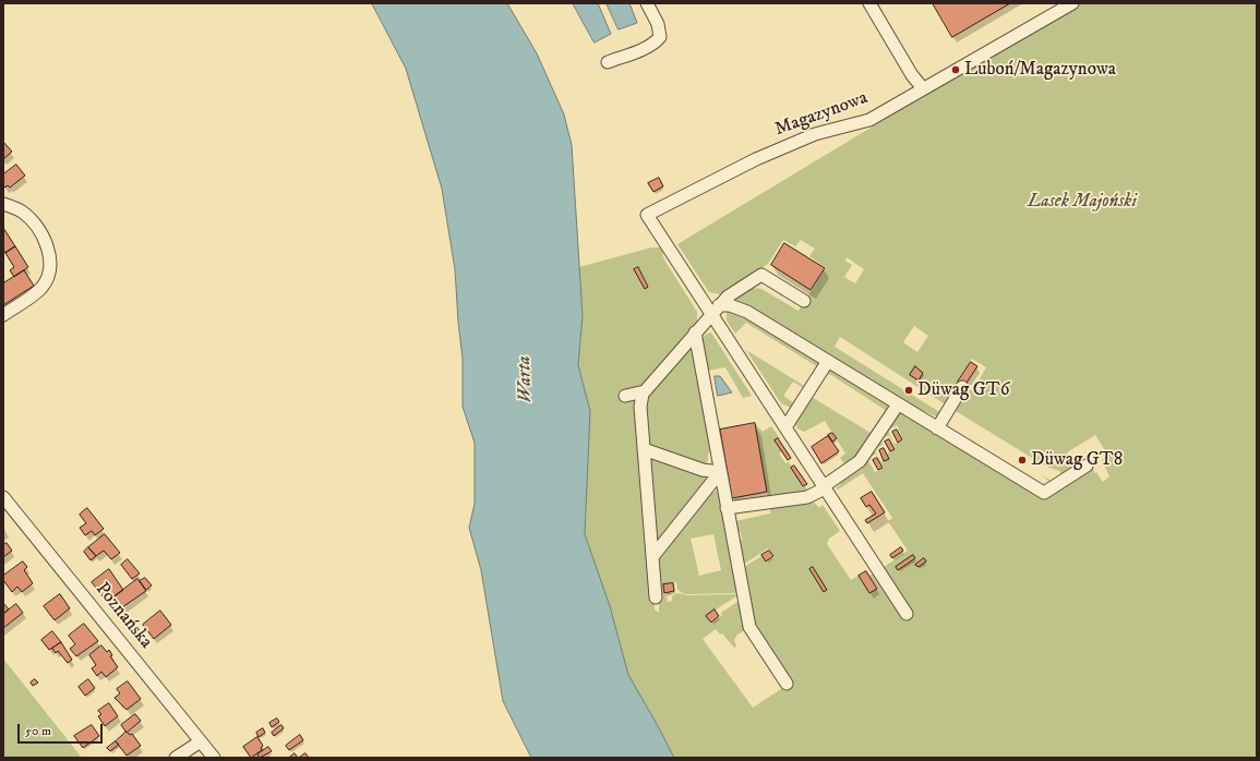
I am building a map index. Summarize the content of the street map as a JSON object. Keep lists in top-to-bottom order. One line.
{"streets":{"street":["Magazynowa","Poznańska"]},"water":["Warta"],"parks":["Lasek Majoński"],"places":["Luboń/Magazynowa","Düwag GT6","Düwag GT8"],"scale_bar":"50 m"}
